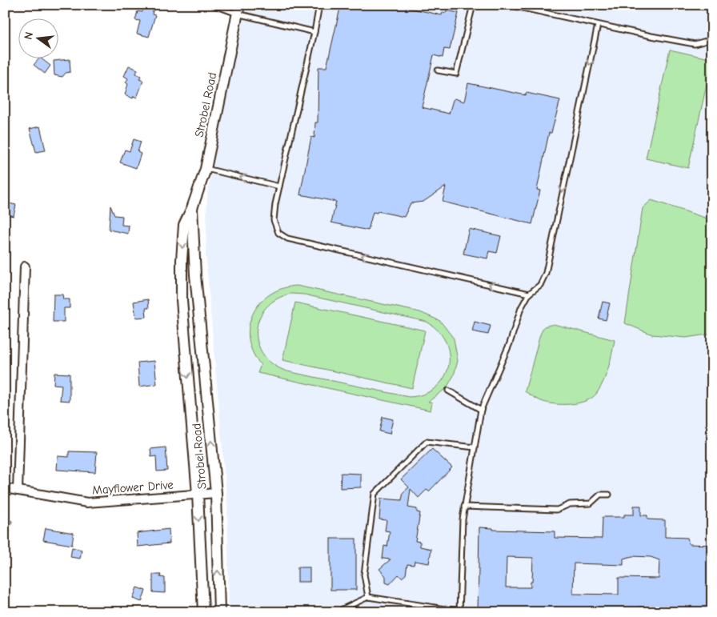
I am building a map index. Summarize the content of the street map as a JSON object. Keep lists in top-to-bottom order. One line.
{"streets":{"street":["Strobel Road","Mayflower Drive"]},"crossings":[["Strobel Road","Mayflower Drive"]],"north":"left"}
